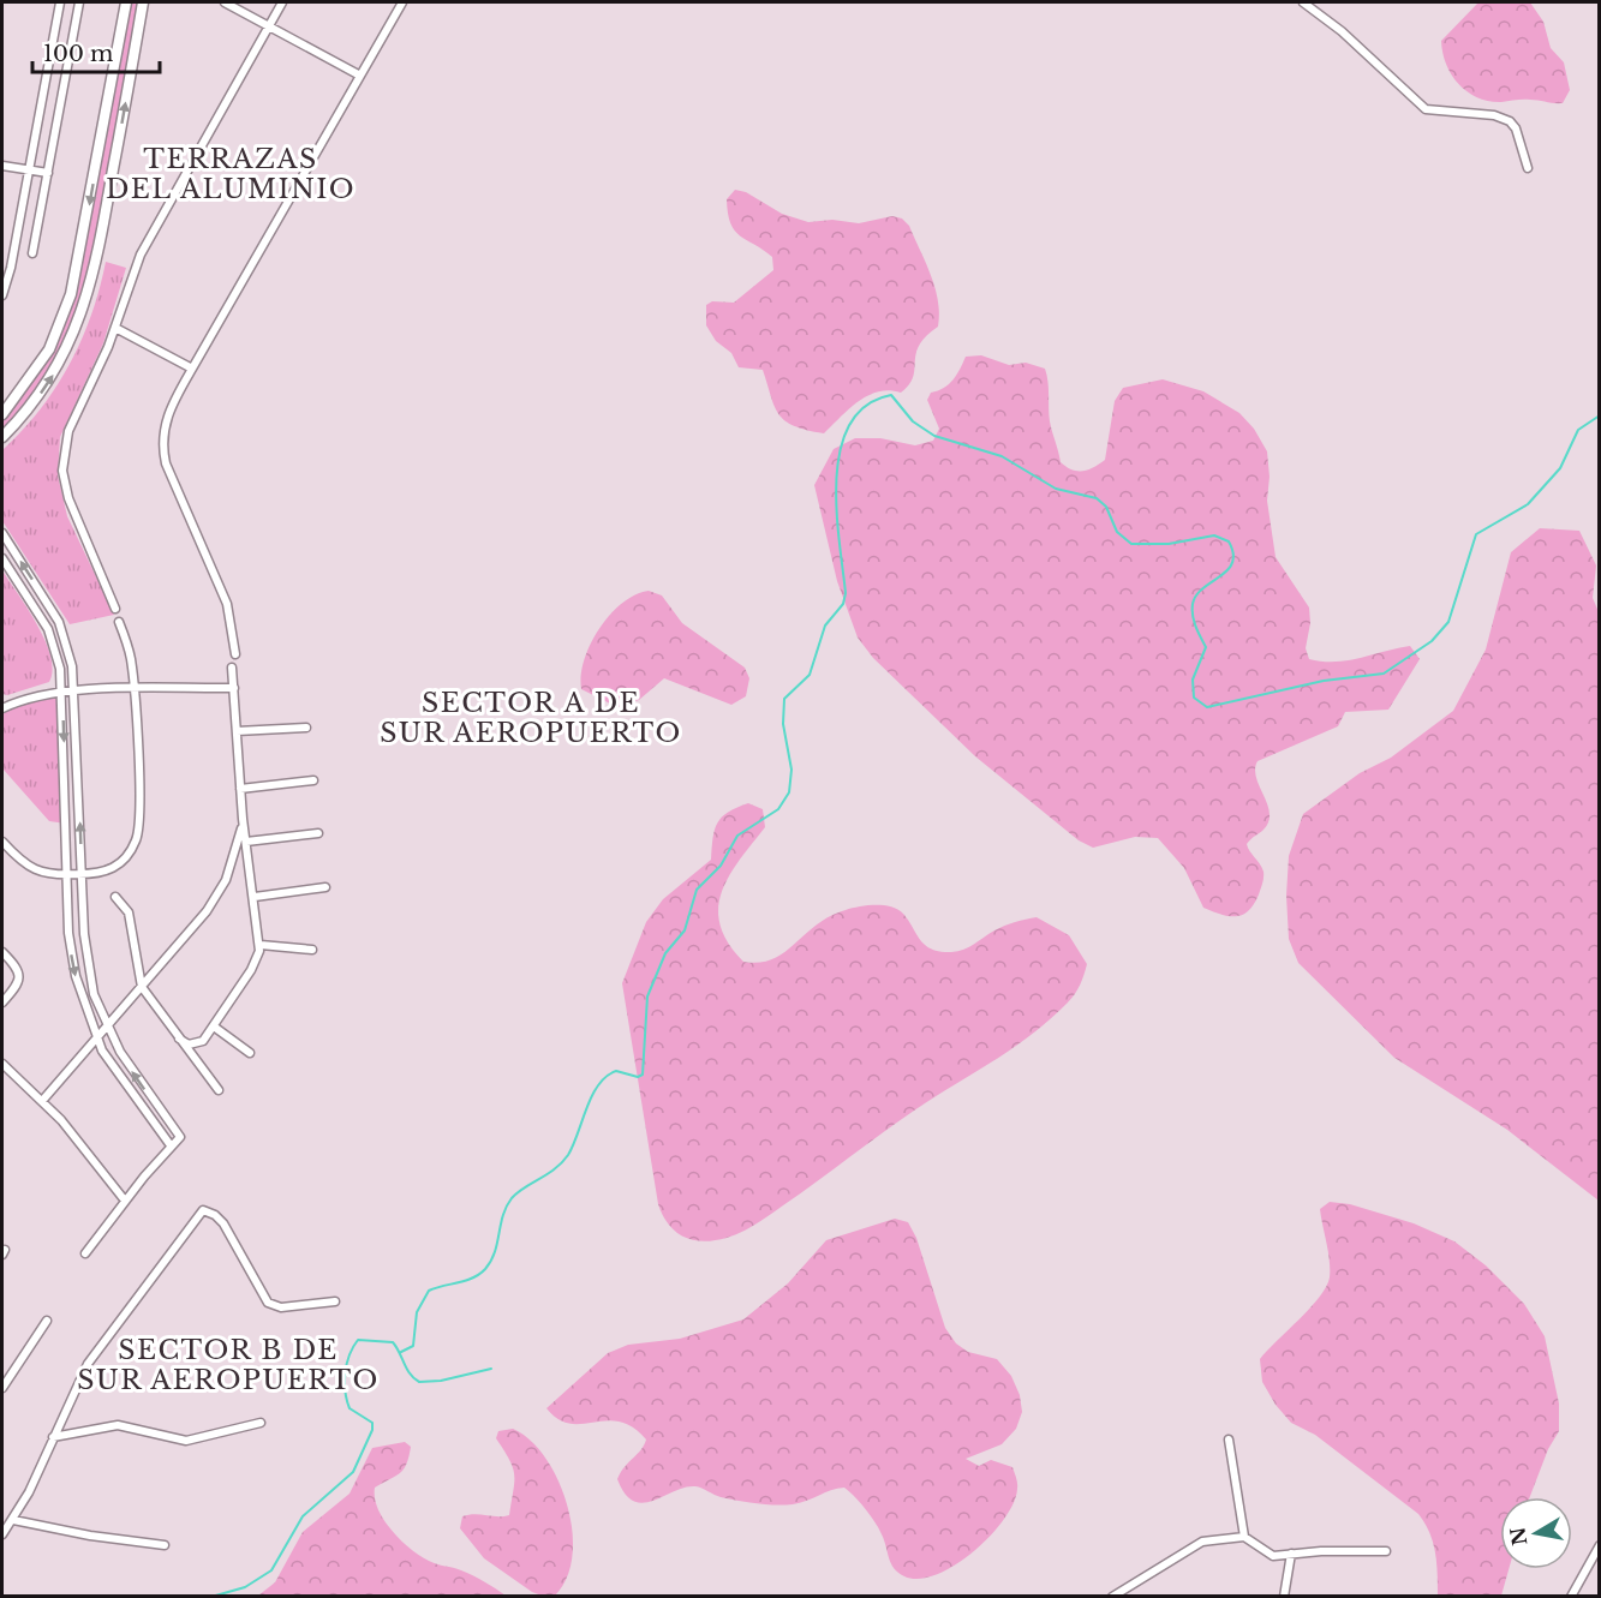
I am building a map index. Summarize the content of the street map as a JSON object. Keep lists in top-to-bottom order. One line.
{"districts":["TERRAZAS DEL ALUMINIO","SECTOR A DE SUR AEROPUERTO","SECTOR B DE SUR AEROPUERTO"],"scale_bar":"100 m","north":"left"}
